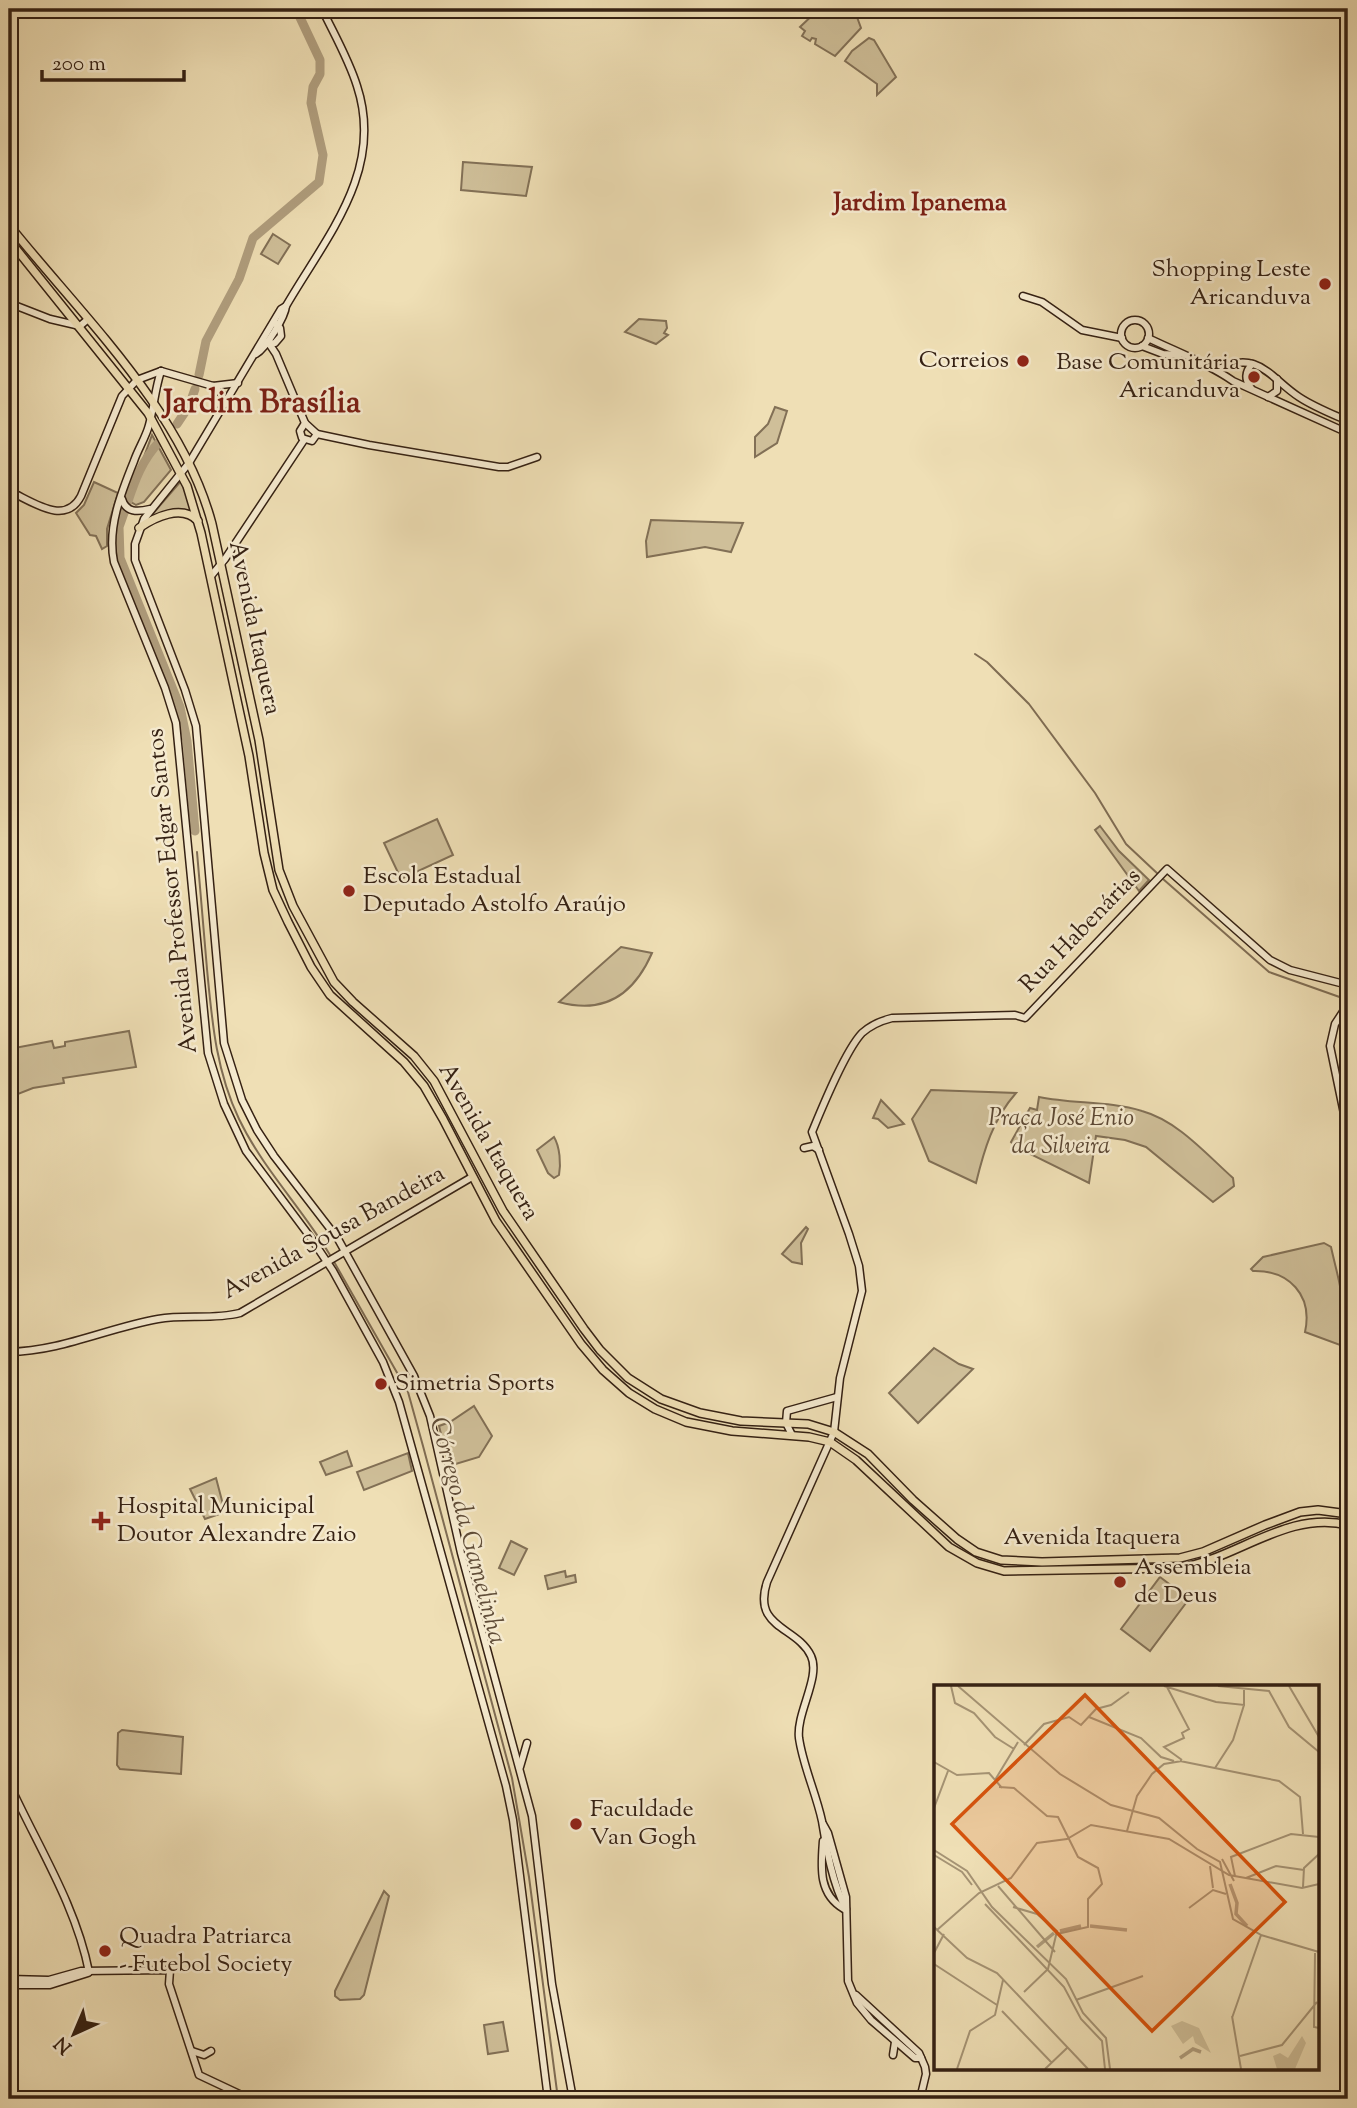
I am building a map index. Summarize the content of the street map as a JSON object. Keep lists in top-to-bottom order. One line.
{"streets":{"main road":["Avenida Itaquera"],"street":["Avenida Professor Edgar Santos","Rua Habenárias","Avenida Sousa Bandeira"]},"crossings":[["Avenida Itaquera","Avenida Professor Edgar Santos"],["Avenida Itaquera","Avenida Sousa Bandeira"],["Avenida Professor Edgar Santos","Avenida Sousa Bandeira"]],"districts":["Jardim Ipanema","Jardim Brasília"],"water":["Córrego da Gamelinha"],"parks":["Praça José Enio da Silveira"],"places":{"other":["Shopping Leste Aricanduva","Correios","Base Comunitária Aricanduva","Escola Estadual Deputado Astolfo Araújo","Simetria Sports","Assembleia de Deus","Faculdade Van Gogh","Quadra Patriarca - Futebol Society"],"health":["Hospital Municipal Doutor Alexandre Zaio"]},"scale_bar":"200 m","north":"bottom left"}
